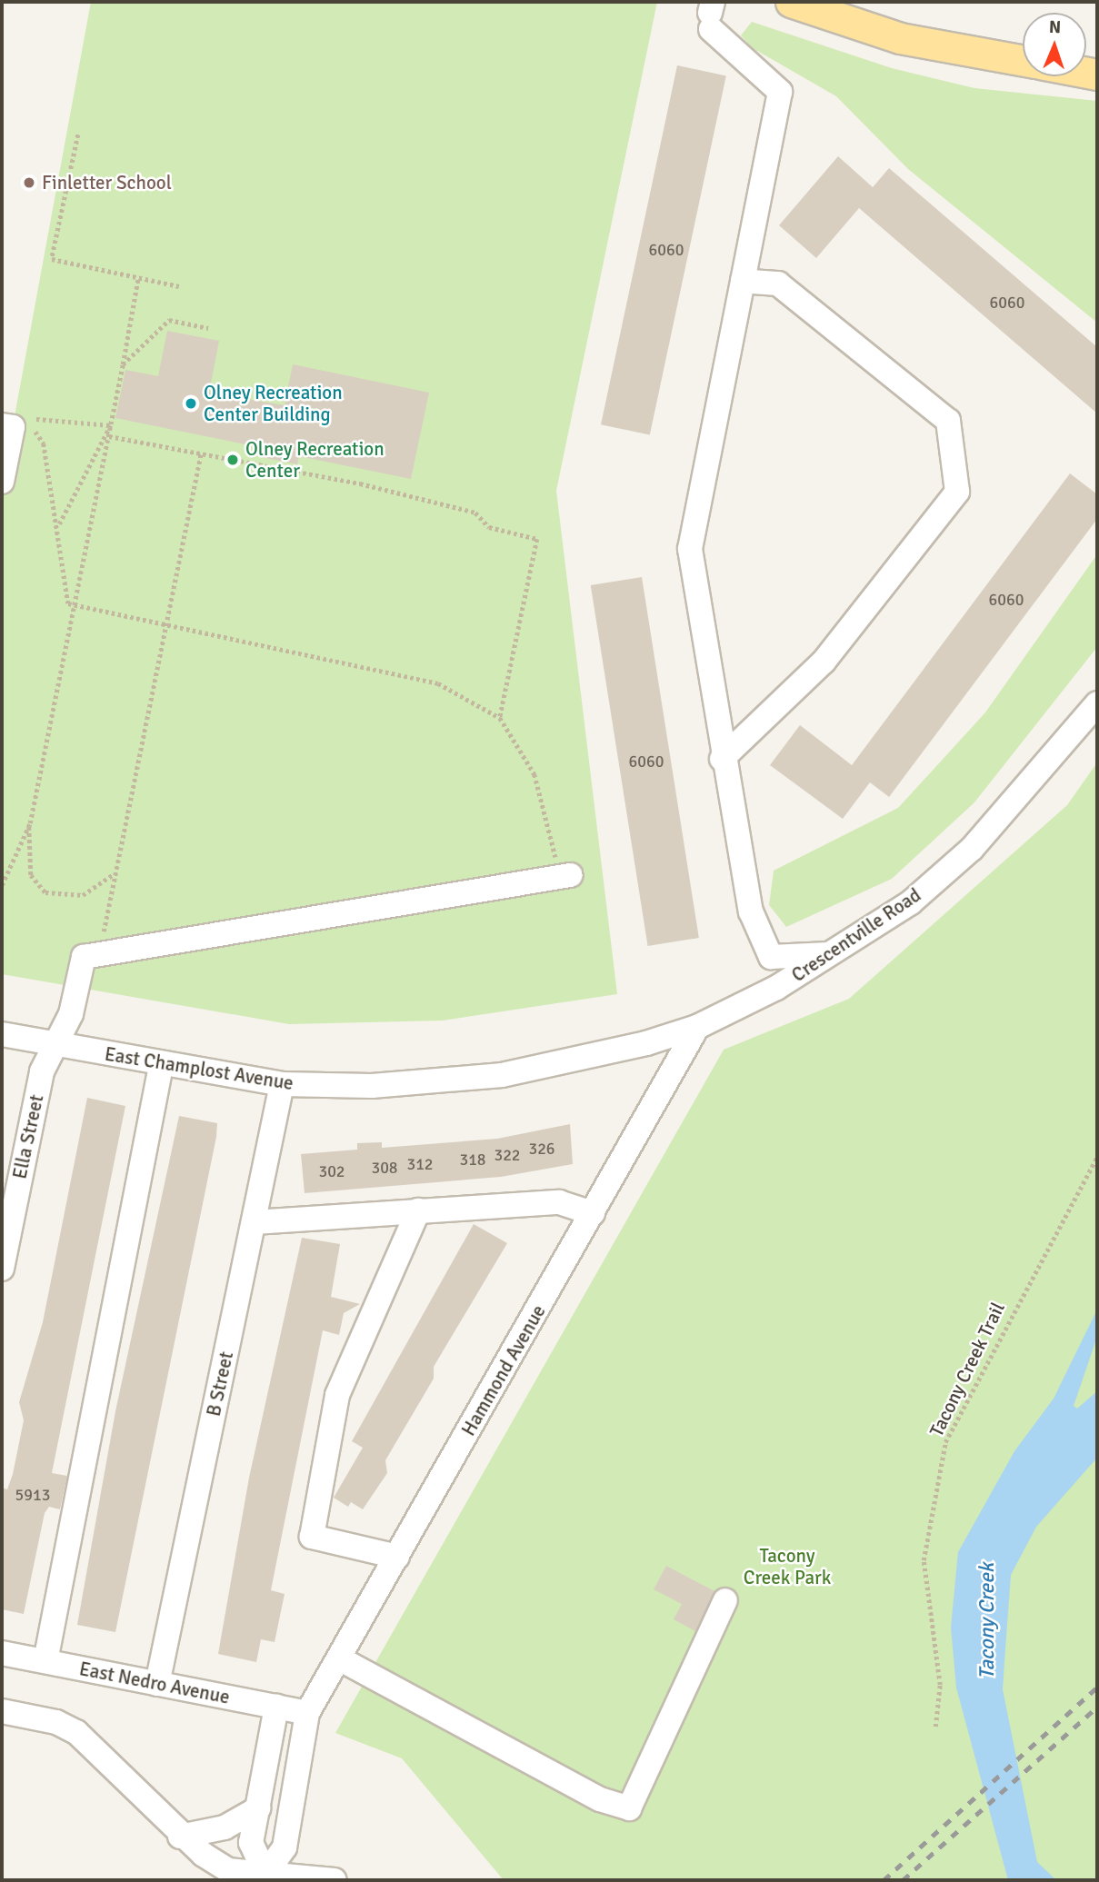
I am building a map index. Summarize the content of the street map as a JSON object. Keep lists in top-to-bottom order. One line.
{"streets":{"street":["Crescentville Road","East Champlost Avenue","Ella Street","Hammond Avenue","B Street","East Nedro Avenue"],"path":["Tacony Creek Trail"]},"crossings":[["Crescentville Road","East Champlost Avenue"],["Crescentville Road","Hammond Avenue"],["East Champlost Avenue","Ella Street"],["East Champlost Avenue","Hammond Avenue"],["East Champlost Avenue","B Street"],["Hammond Avenue","East Nedro Avenue"],["B Street","East Nedro Avenue"]],"water":["Tacony Creek"],"parks":["Tacony Creek Park"],"places":["Finletter School","Olney Recreation Center Building","Olney Recreation Center"],"house_numbers":["6060","6060","6060","6060","326","322","318","312","308","302","5913"],"north":"top"}
